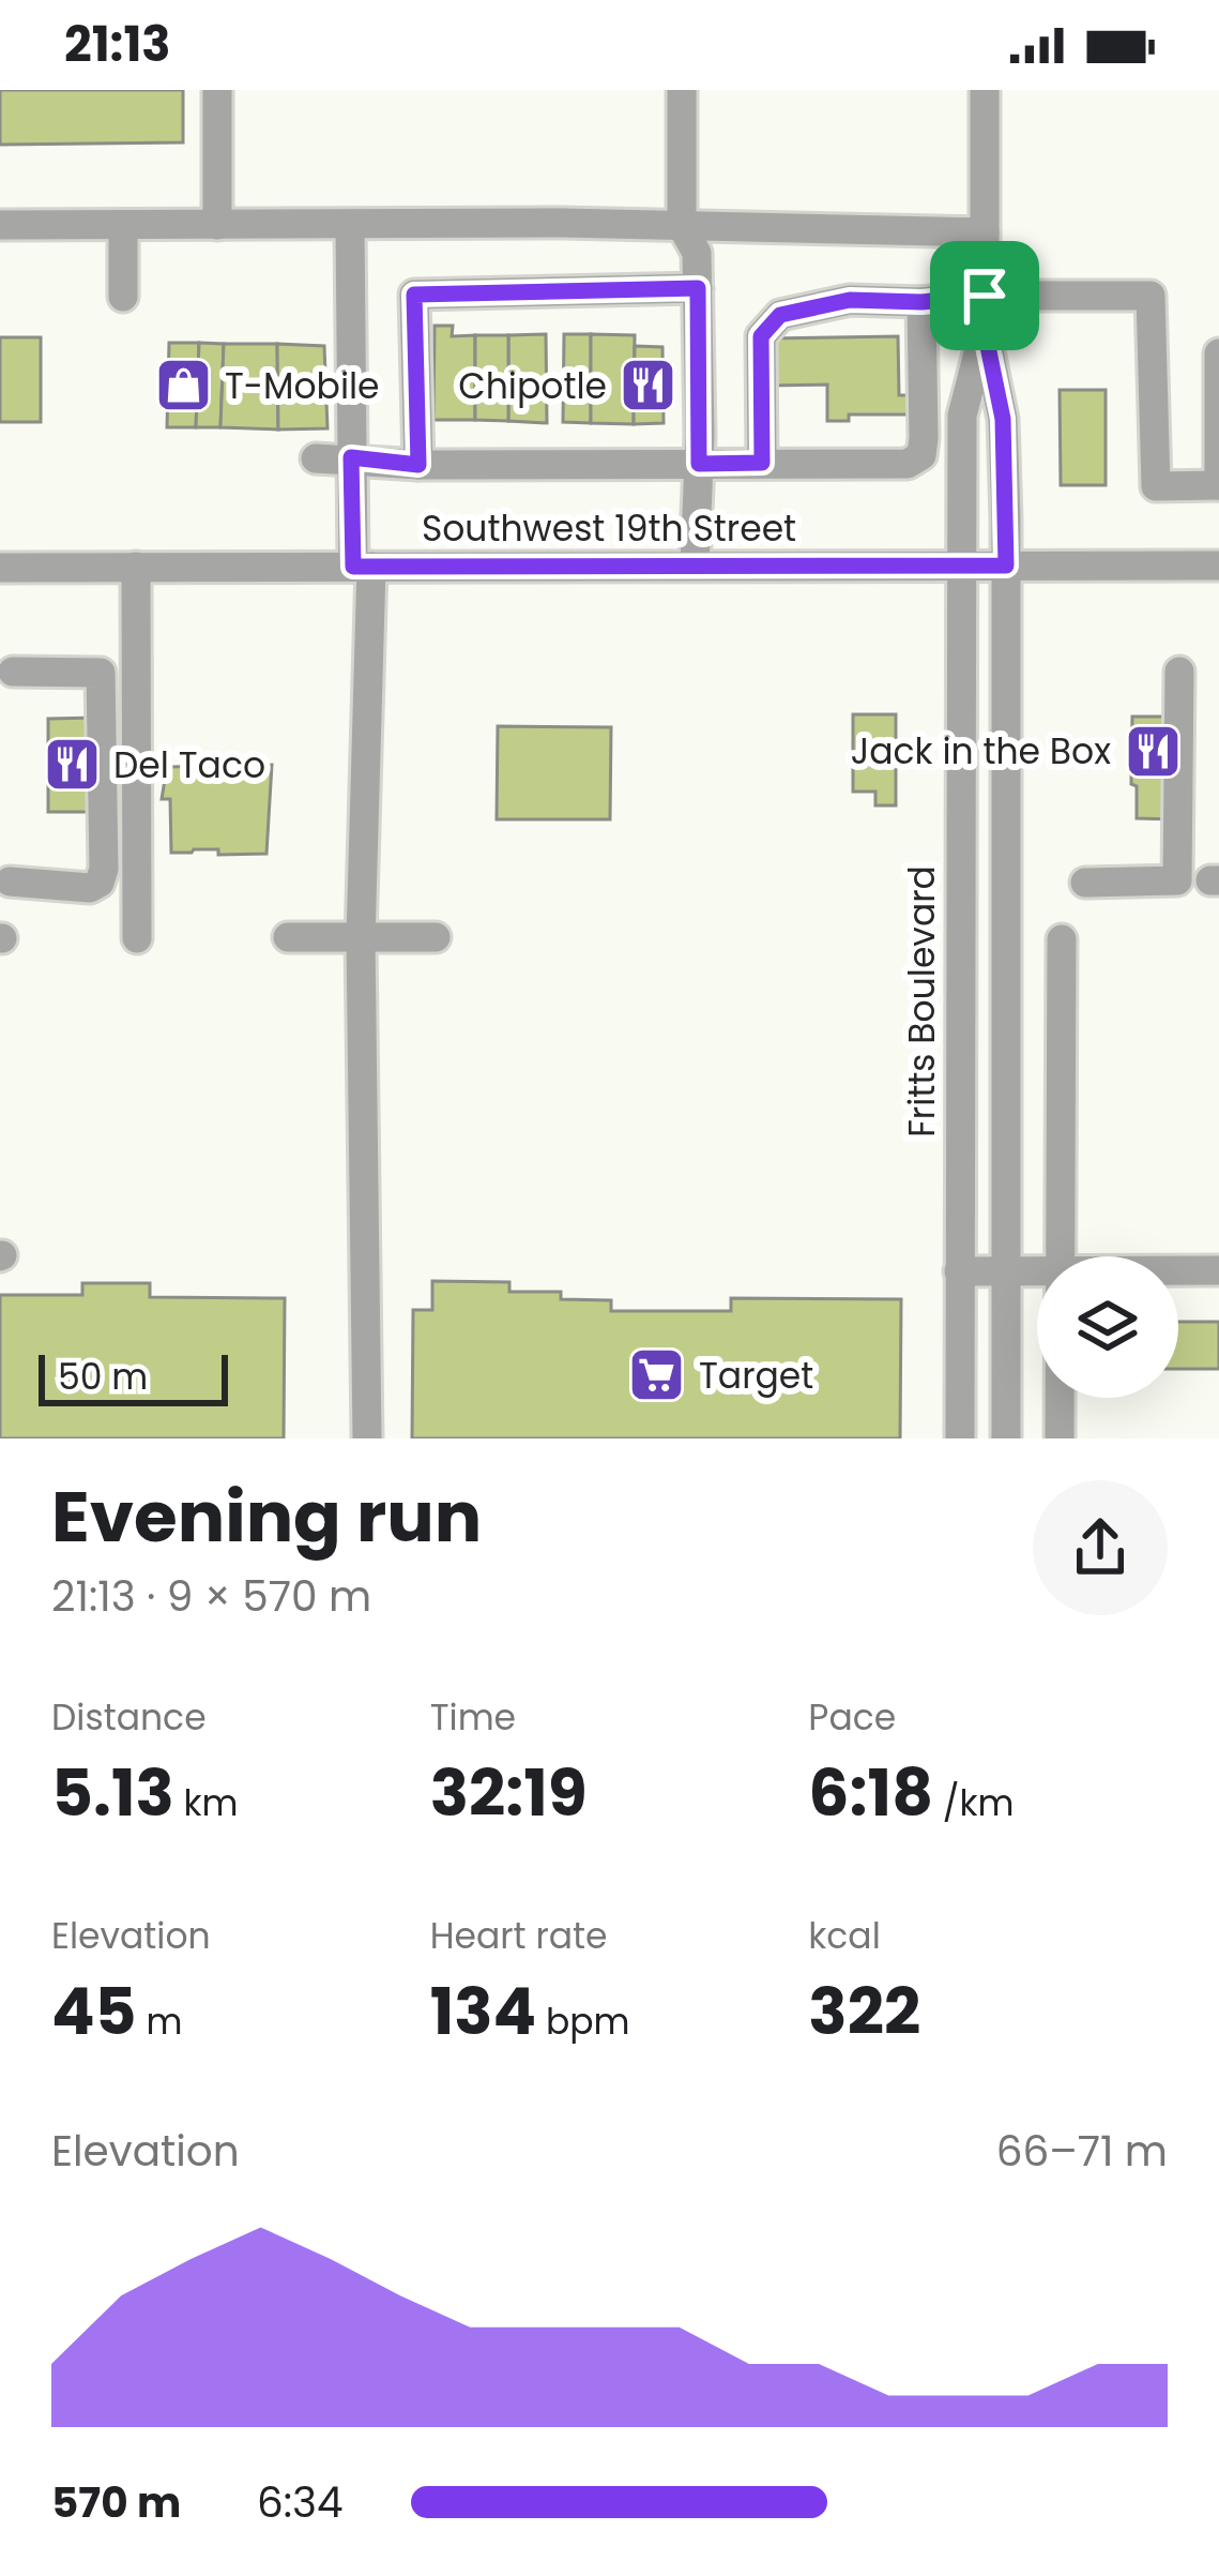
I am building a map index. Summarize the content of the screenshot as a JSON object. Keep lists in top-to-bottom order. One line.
{"streets":{"street":["Southwest 19th Street","Fritts Boulevard"]},"crossings":[["Southwest 19th Street","Fritts Boulevard"]],"places":{"shop":["T-Mobile"],"restaurant":["Chipotle","Jack in the Box","Del Taco"],"supermarket":["Target"]},"scale_bar":"50 m","page":{"status":"21:13","scale":"50 m","heading":["Evening run","21:13 · 9 × 570 m"],"stats":[["Distance","5.13 km"],["Time","32:19"],["Pace","6:18 /km"],["Elevation","45 m"],["Heart rate","134 bpm"],["kcal","322"]],"chart":["Elevation","66–71 m"],"list":[{"name":"570 m","note":"6:34"}]}}
